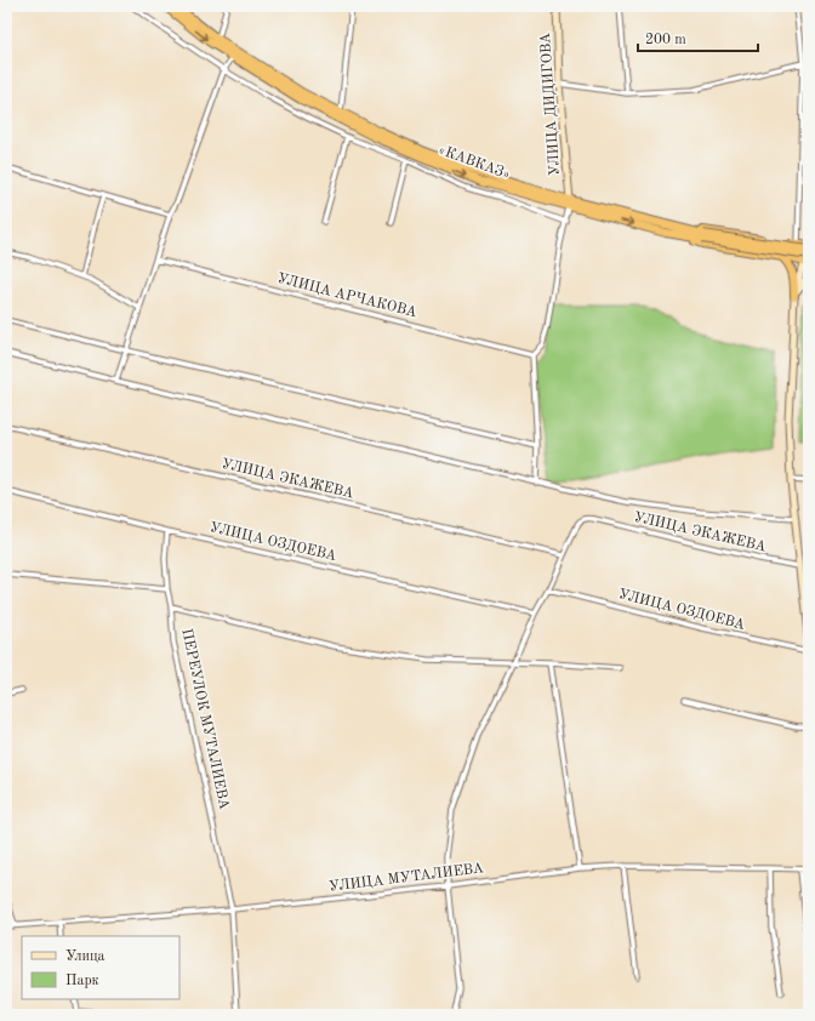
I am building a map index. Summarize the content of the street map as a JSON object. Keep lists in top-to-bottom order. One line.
{"streets":{"highway":["«КАВКАЗ»"],"main road":["УЛИЦА ДИДИГОВА"],"street":["УЛИЦА АРЧАКОВА","УЛИЦА ЭКАЖЕВА","УЛИЦА ОЗДОЕВА","ПЕРЕУЛОК МУТАЛИЕВА","УЛИЦА МУТАЛИЕВА"]},"crossings":[["УЛИЦА ДИДИГОВА","«КАВКАЗ»"],["УЛИЦА ОЗДОЕВА","ПЕРЕУЛОК МУТАЛИЕВА"],["ПЕРЕУЛОК МУТАЛИЕВА","УЛИЦА МУТАЛИЕВА"]],"legend":["Улица","Парк"],"scale_bar":"200 m"}
